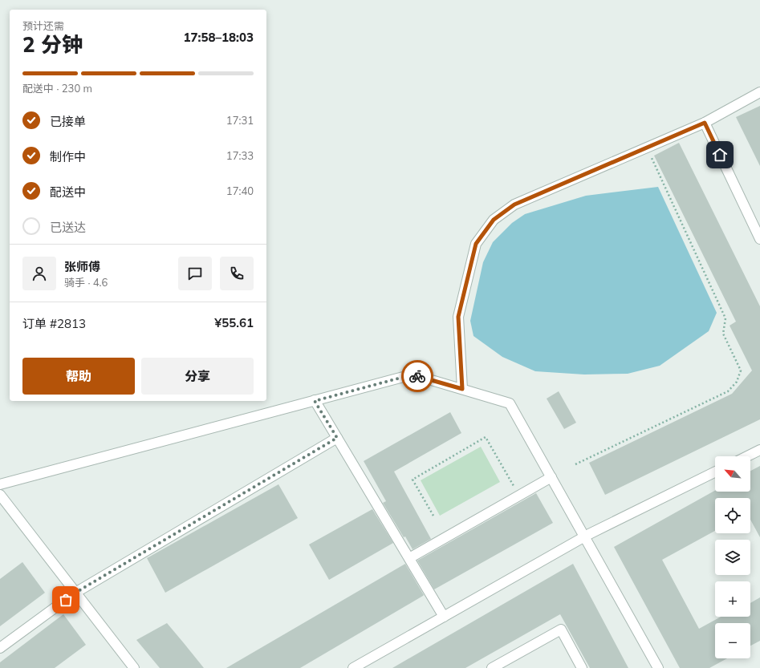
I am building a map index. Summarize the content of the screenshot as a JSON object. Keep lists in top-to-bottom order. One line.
{"north":"top left","page":{"heading":["2 分钟","预计还需","17:58–18:03"],"panel":["张师傅","骑手 · 4.6","订单 #2813","¥55.61"],"bar":"配送中 · 230 m","list":[["已接单","17:31"],["制作中","17:33"],["配送中","17:40"],"已送达"],"buttons":["帮助","分享"],"map_buttons":["+","−"]}}
